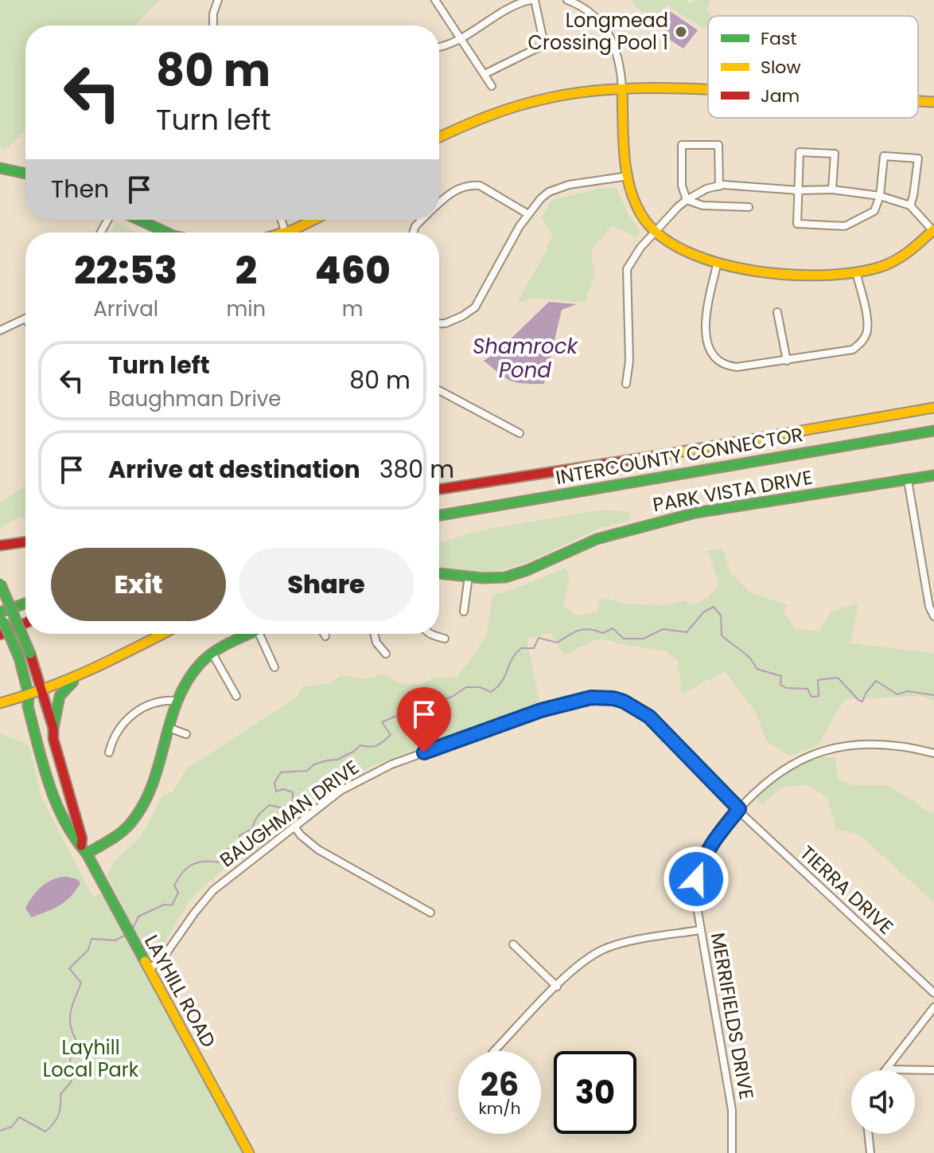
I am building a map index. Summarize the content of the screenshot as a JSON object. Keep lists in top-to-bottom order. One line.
{"streets":{"main road":["INTERCOUNTY CONNECTOR","PARK VISTA DRIVE","LAYHILL ROAD"],"street":["BAUGHMAN DRIVE","TIERRA DRIVE","MERRIFIELDS DRIVE"]},"crossings":[["BAUGHMAN DRIVE","TIERRA DRIVE"],["BAUGHMAN DRIVE","LAYHILL ROAD"],["BAUGHMAN DRIVE","MERRIFIELDS DRIVE"],["TIERRA DRIVE","MERRIFIELDS DRIVE"]],"water":["Shamrock Pond"],"parks":["Layhill Local Park"],"places":["Longmead Crossing Pool 1"],"legend":["Fast","Slow","Jam"],"page":{"turn":["80 m","Turn left"],"then":"Then","eta":["22:53","Arrival","2","min","460","m"],"list":[{"name":"Turn left","note":"Baughman Drive","value":"80 m"},{"name":"Arrive at destination","value":"380 m"}],"buttons":["Exit","Share"],"speed":"26 km/h","limit":"30"}}
